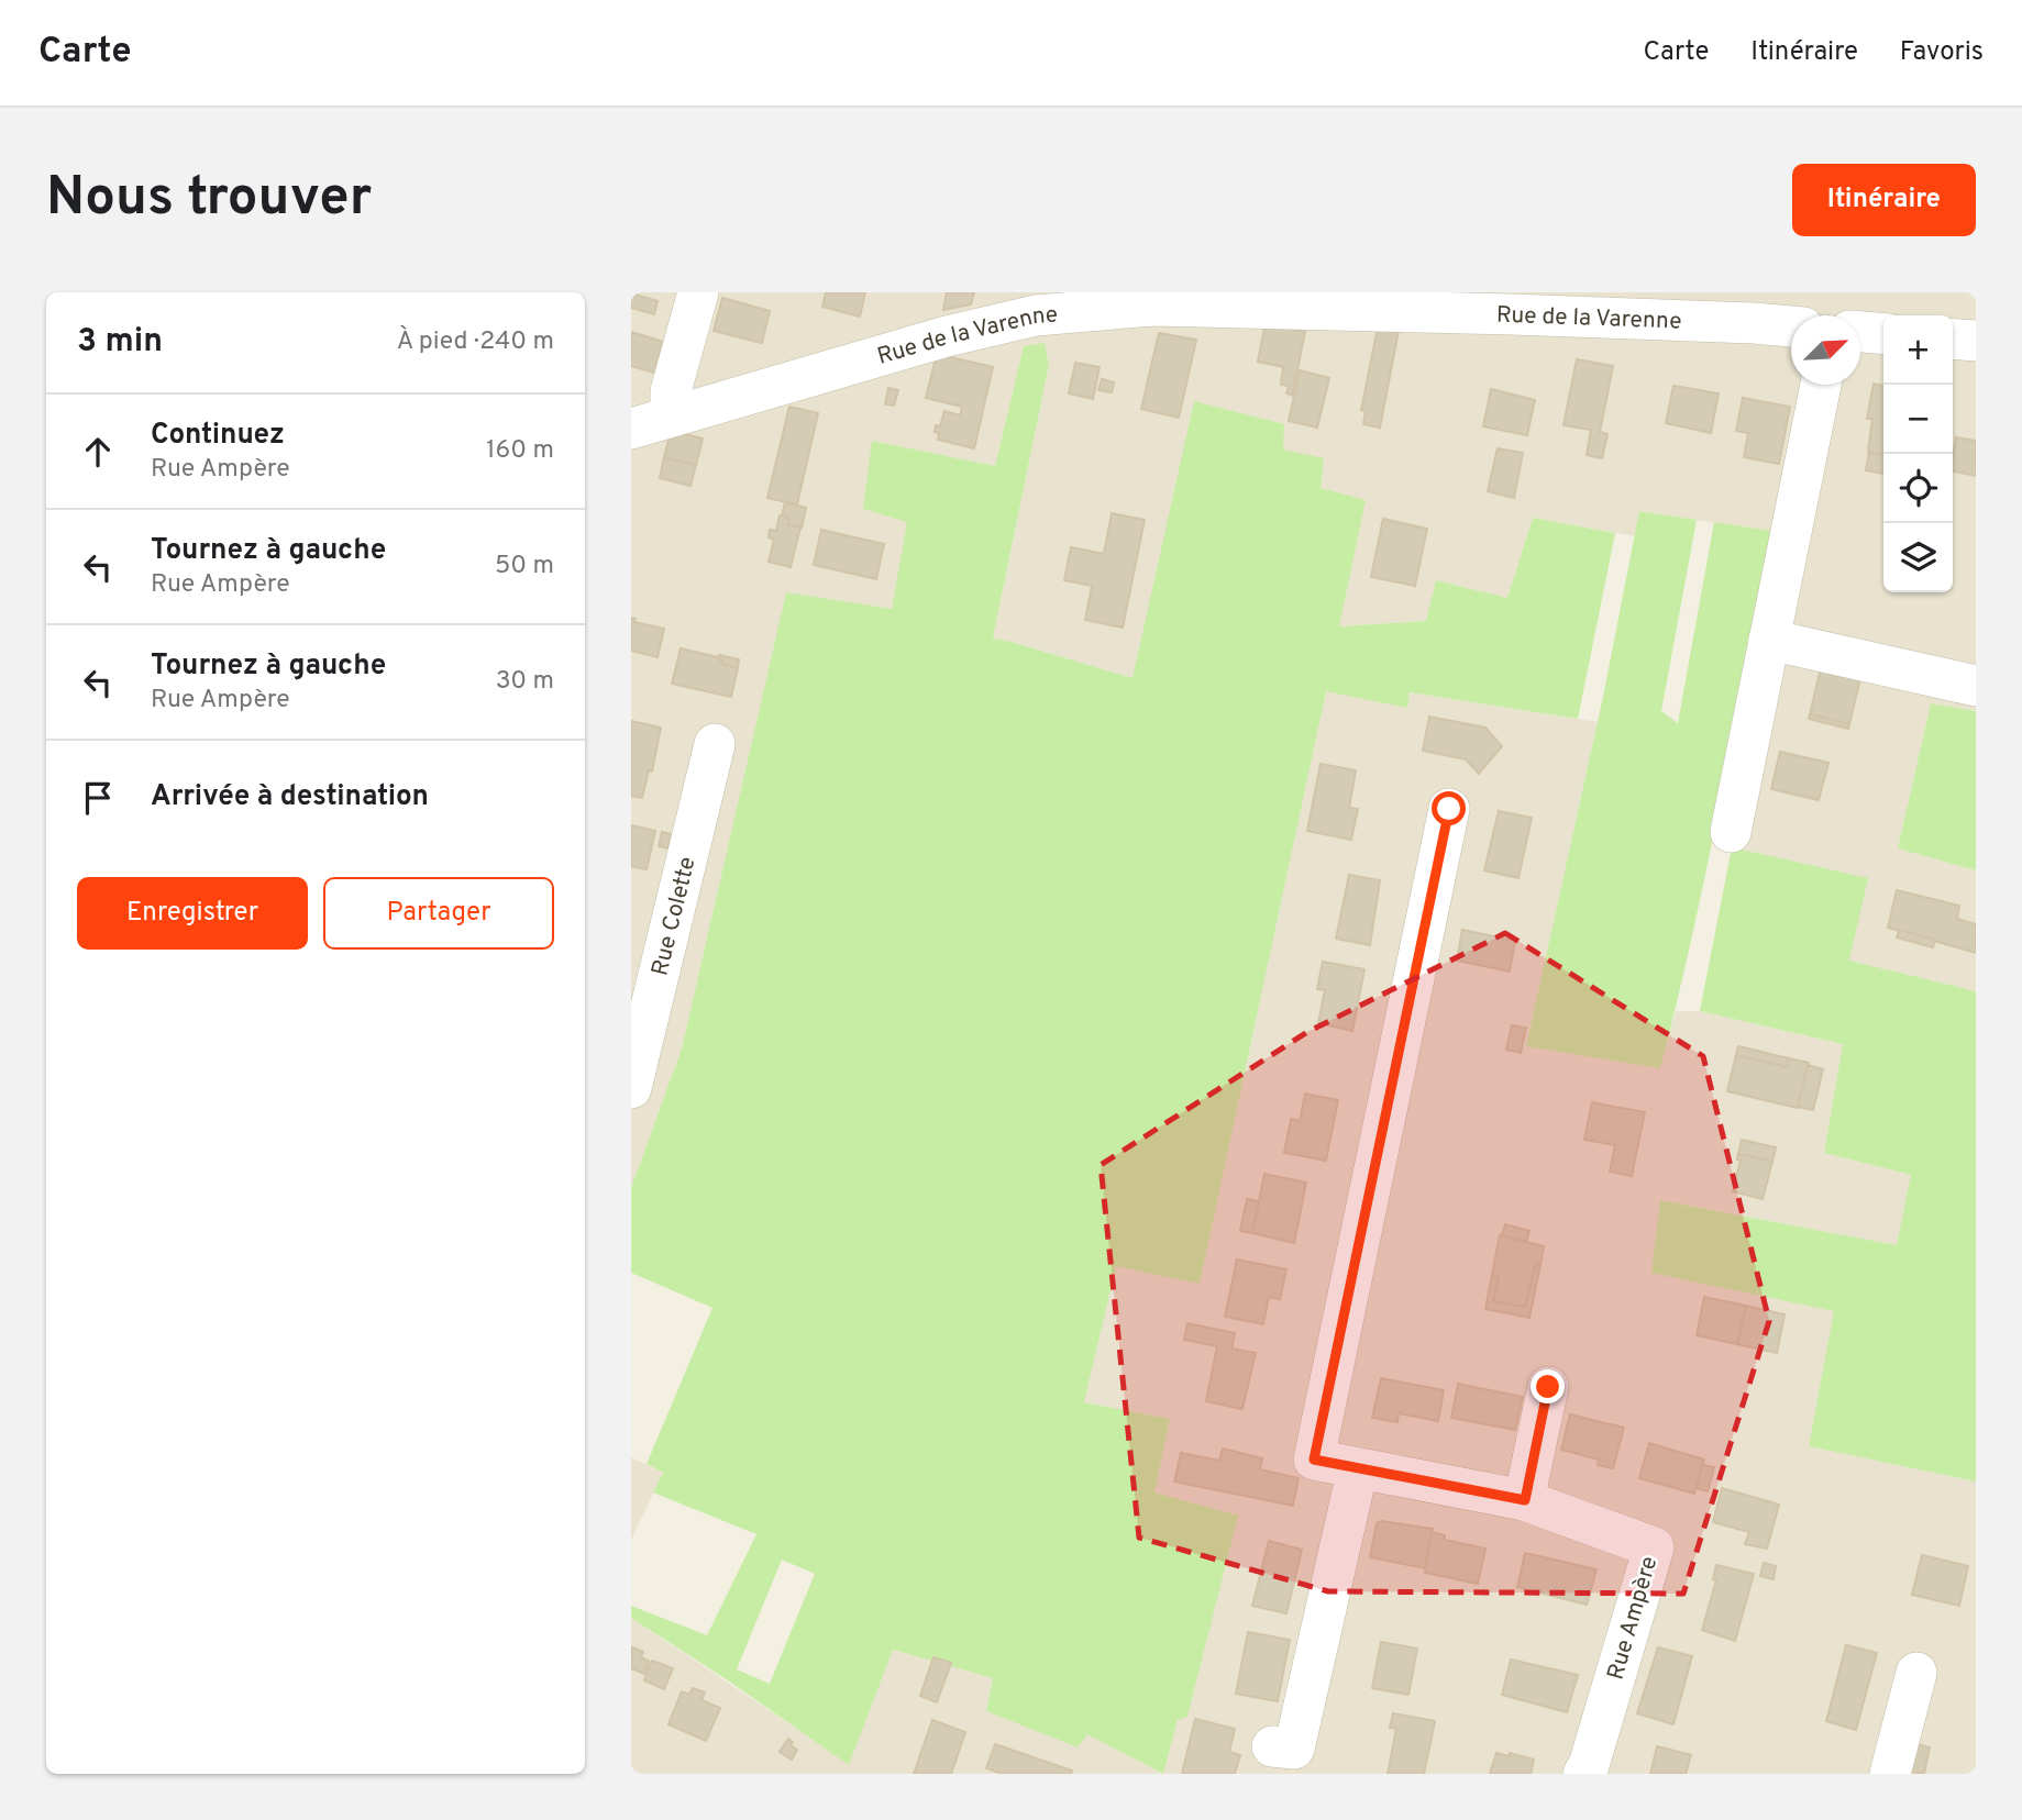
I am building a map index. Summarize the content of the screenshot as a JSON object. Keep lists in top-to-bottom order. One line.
{"streets":{"street":["Rue de la Varenne","Rue Colette","Rue Ampère"]},"north":"top right","page":{"header":"Carte","nav":["Carte","Itinéraire","Favoris"],"buttons":["Itinéraire",["Enregistrer","Partager"]],"title":"Nous trouver","heading":["3 min","À pied · 240 m"],"map_buttons":["+","−"],"list":[["Continuez","Rue Ampère","160 m"],["Tournez à gauche","Rue Ampère","50 m"],["Tournez à gauche","Rue Ampère","30 m"],"Arrivée à destination"]}}
